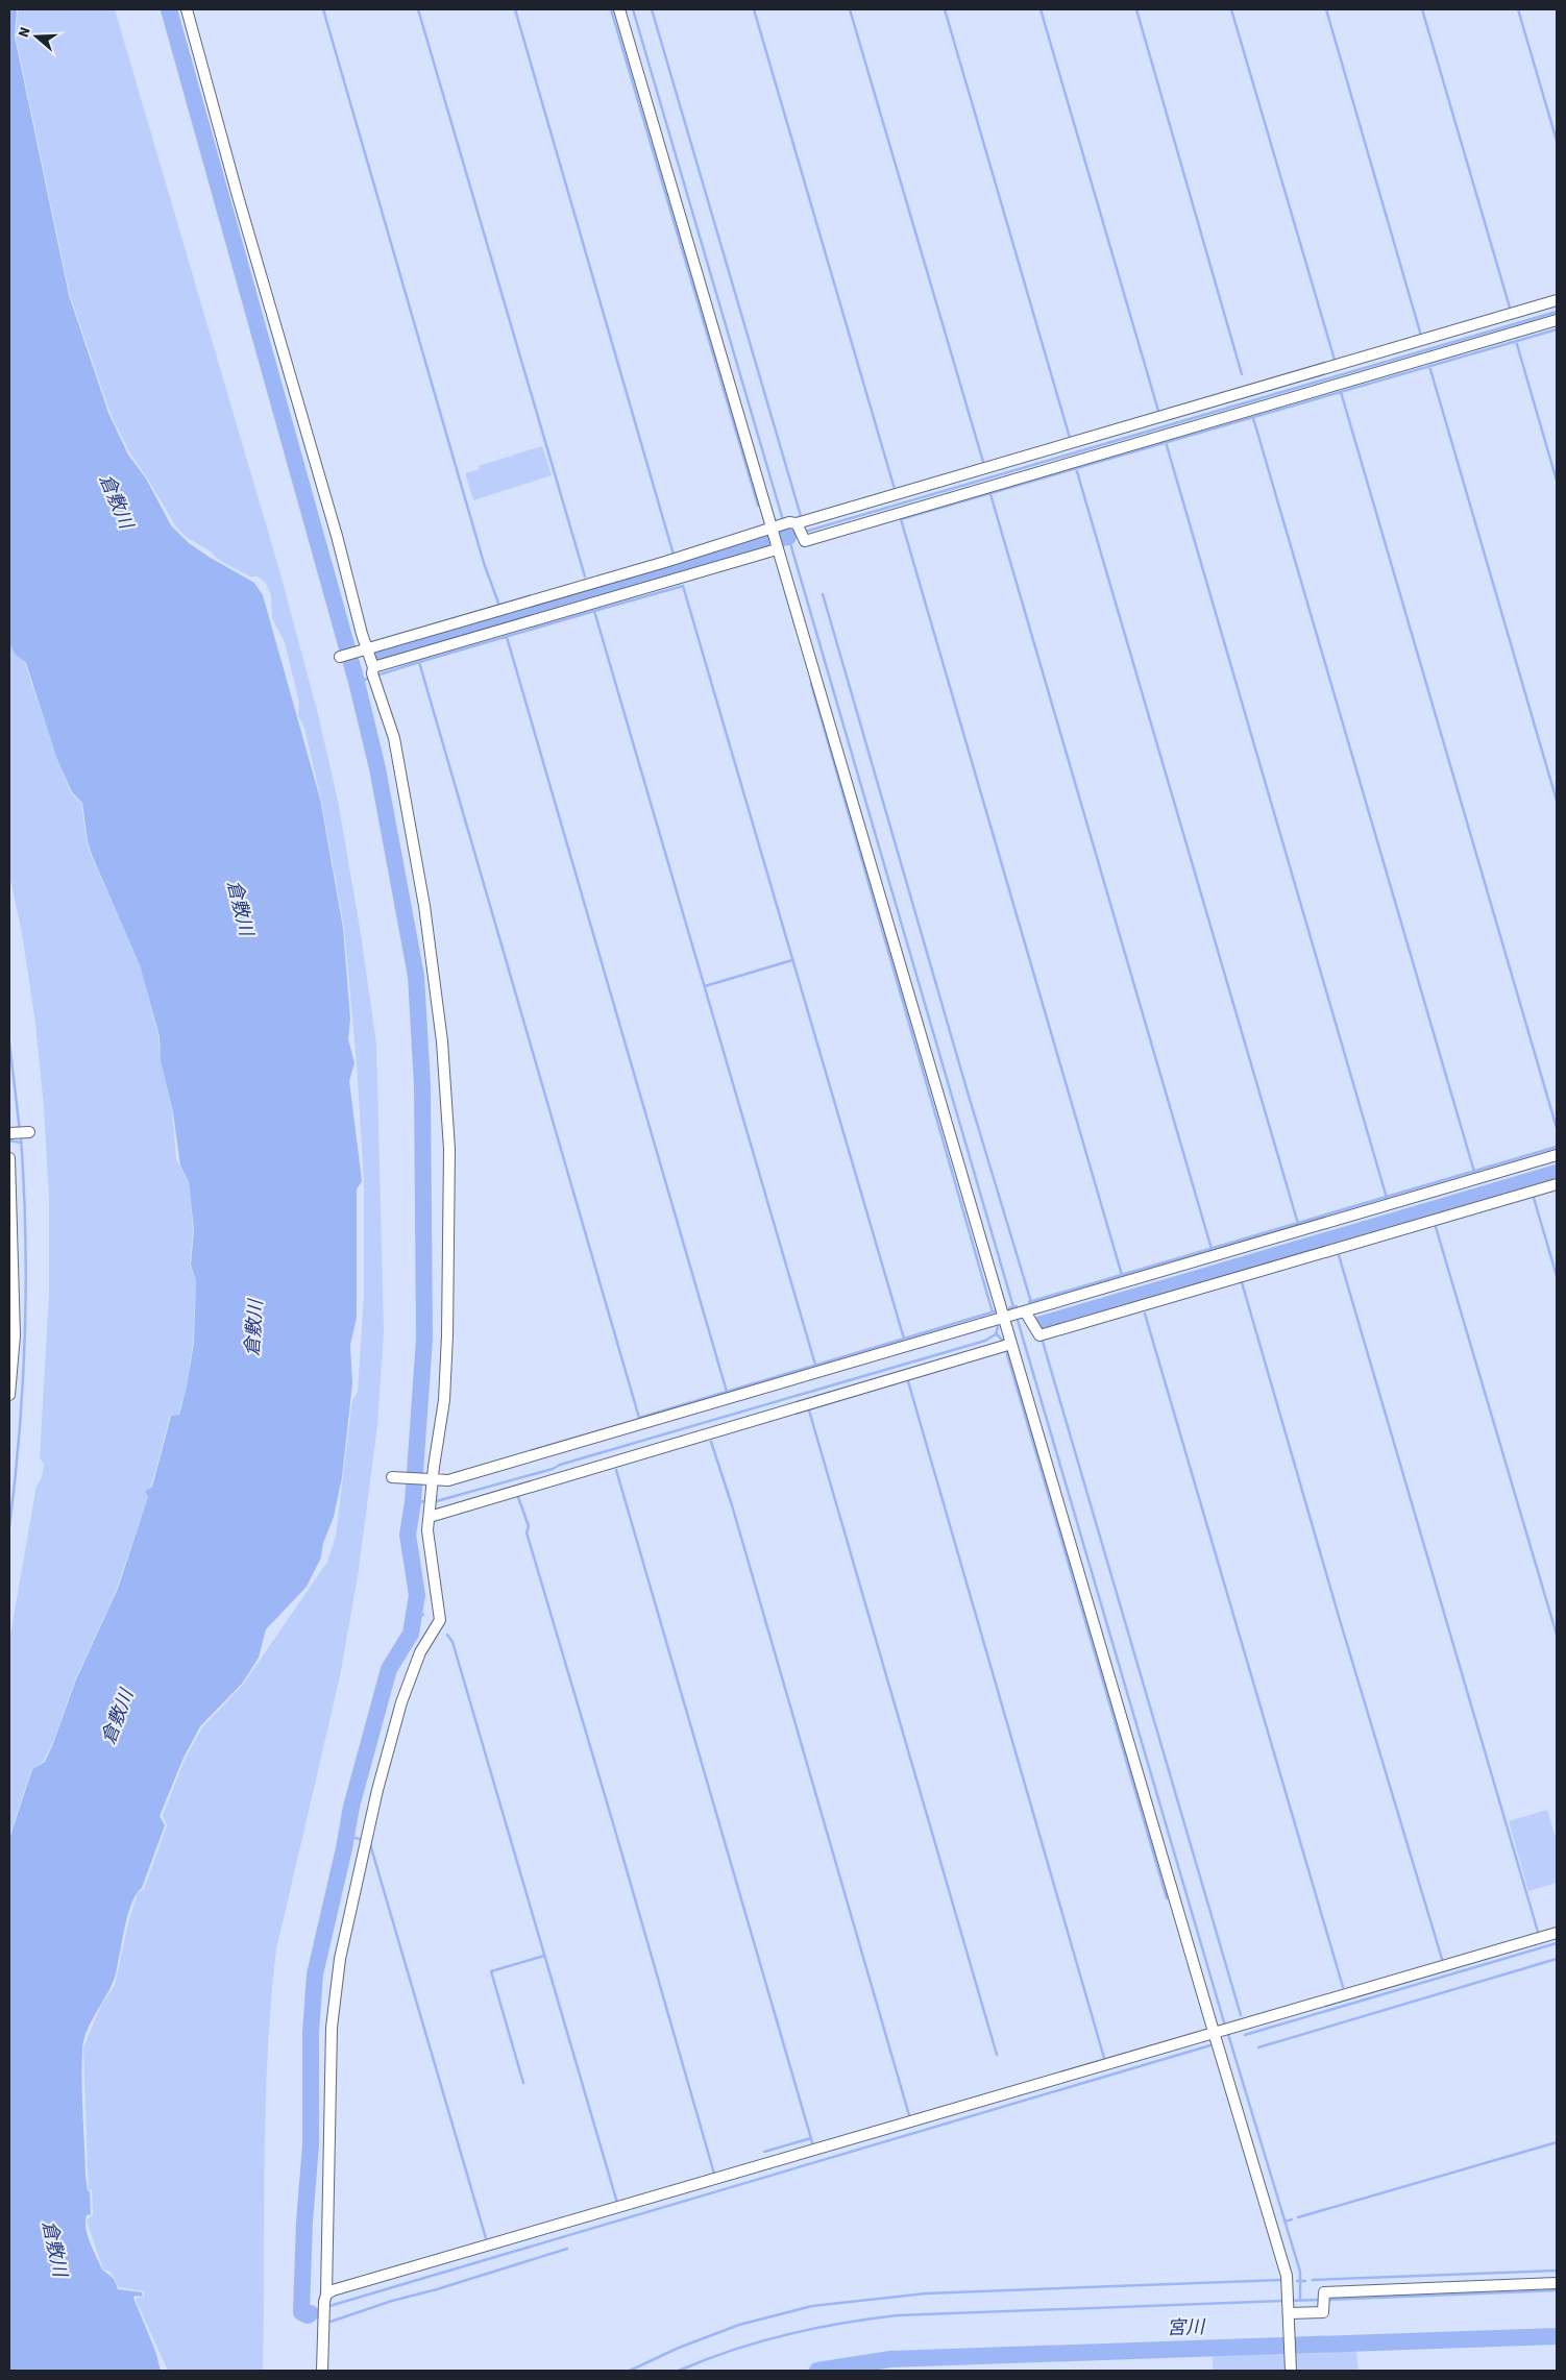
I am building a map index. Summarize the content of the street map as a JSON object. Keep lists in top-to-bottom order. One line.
{"water":["倉敷川","宮川"],"north":"left"}
